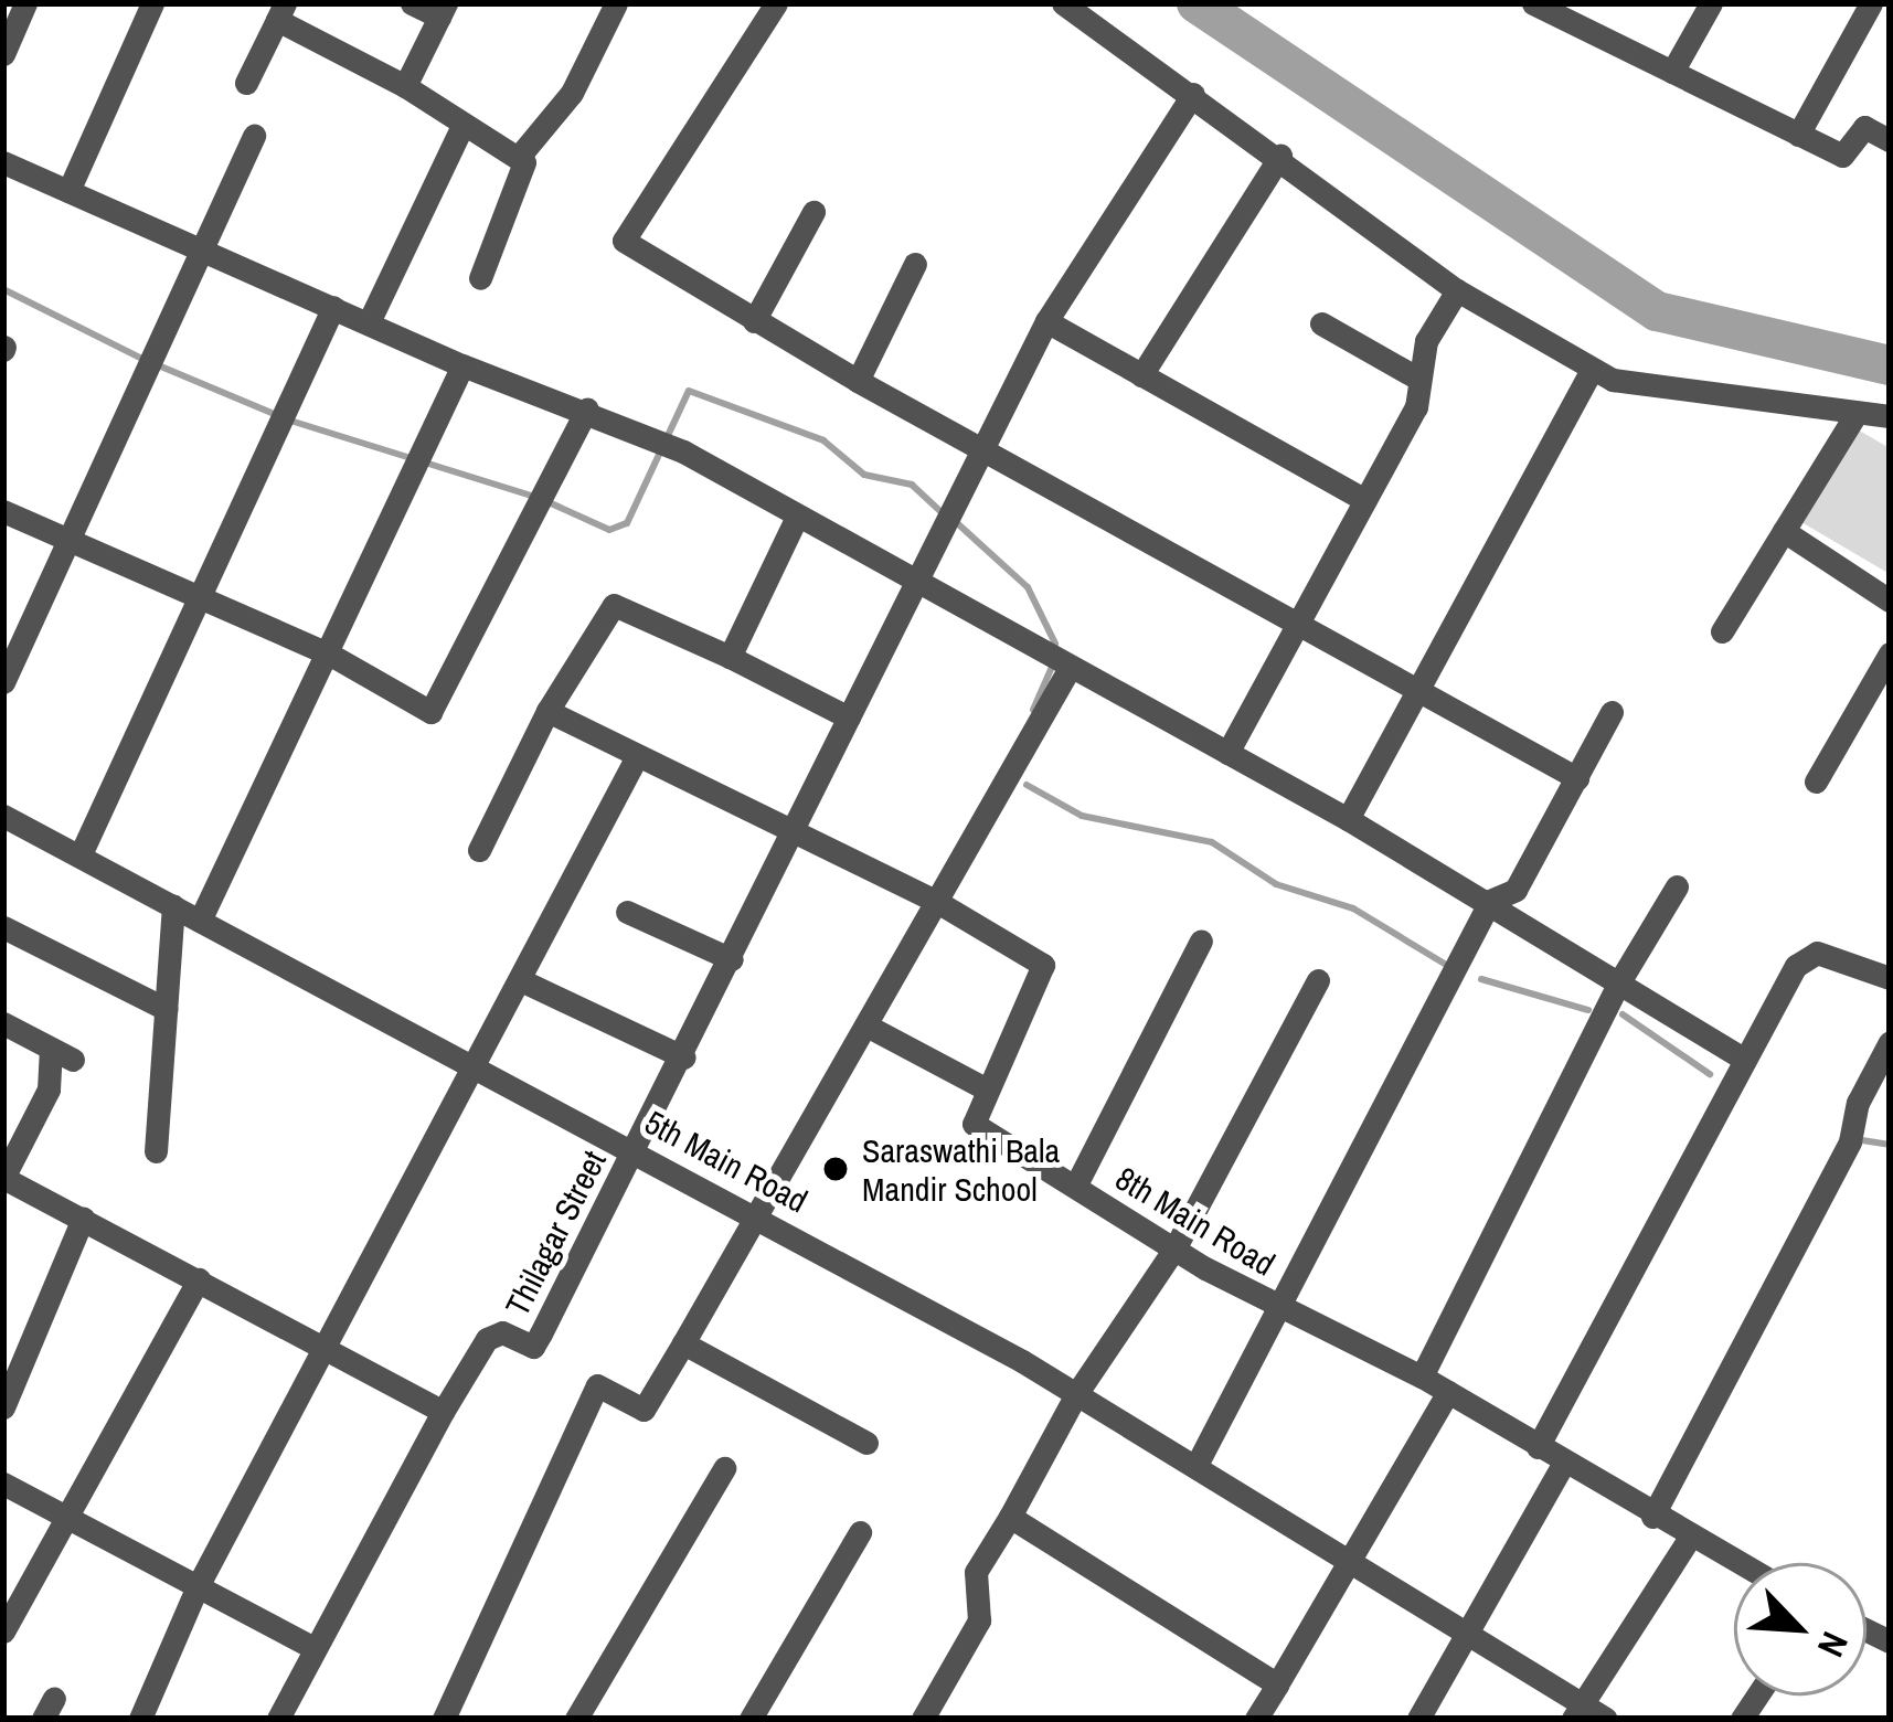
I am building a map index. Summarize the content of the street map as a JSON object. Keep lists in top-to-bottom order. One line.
{"streets":{"street":["5th Main Road","8th Main Road","Thilagar Street"]},"crossings":[["5th Main Road","Thilagar Street"]],"places":["Saraswathi Bala Mandir School"],"north":"bottom right"}
